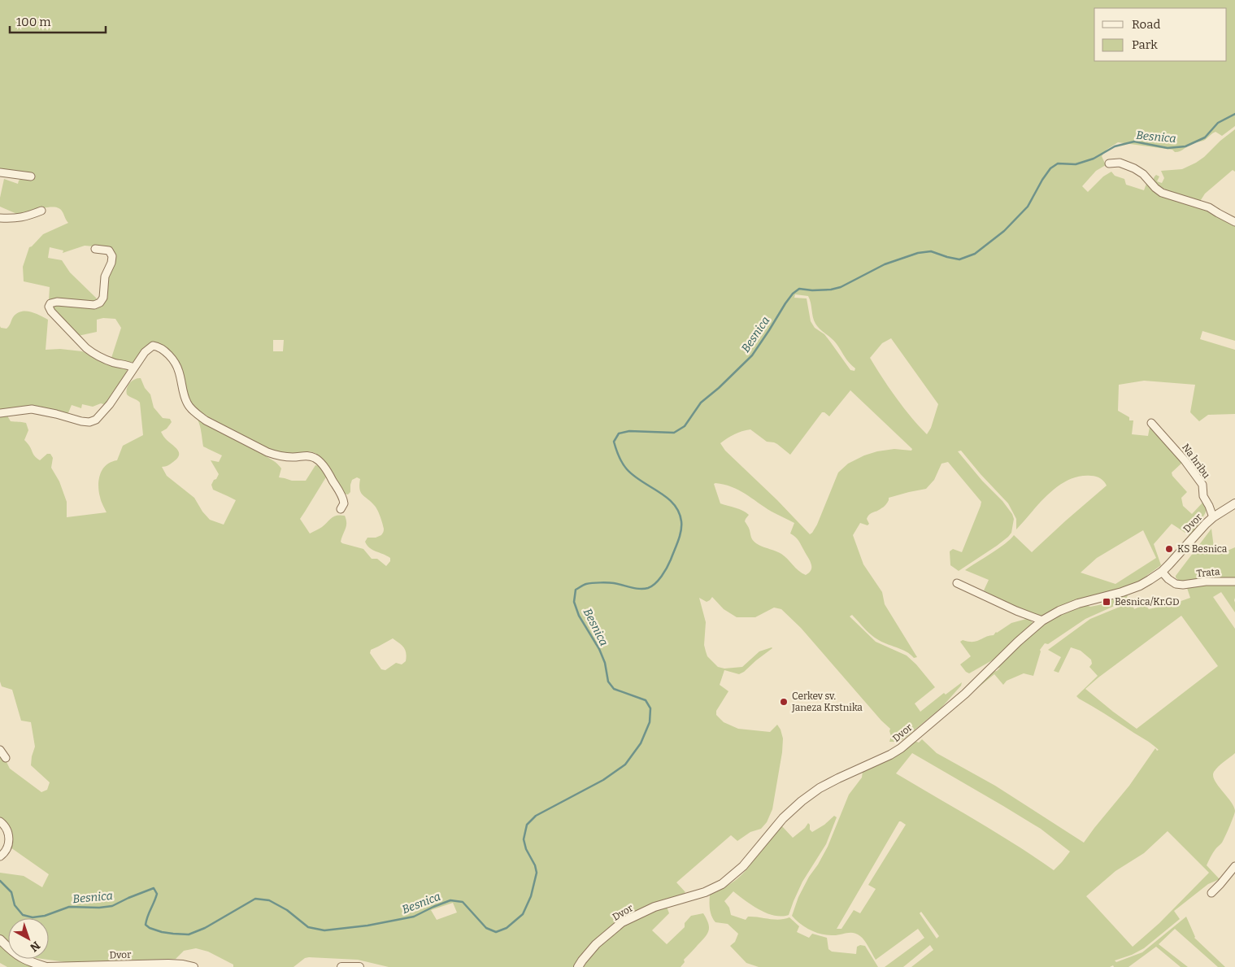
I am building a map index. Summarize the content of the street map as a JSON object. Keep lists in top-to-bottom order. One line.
{"streets":{"street":["Na hribu","Dvor","Trata"]},"crossings":[["Na hribu","Dvor"],["Dvor","Trata"]],"water":["Besnica"],"places":{"other":["KS Besnica","Cerkev sv. Janeza Krstnika"],"transit":["Besnica/Kr.GD"]},"legend":["Road","Park"],"scale_bar":"100 m","north":"bottom right"}
